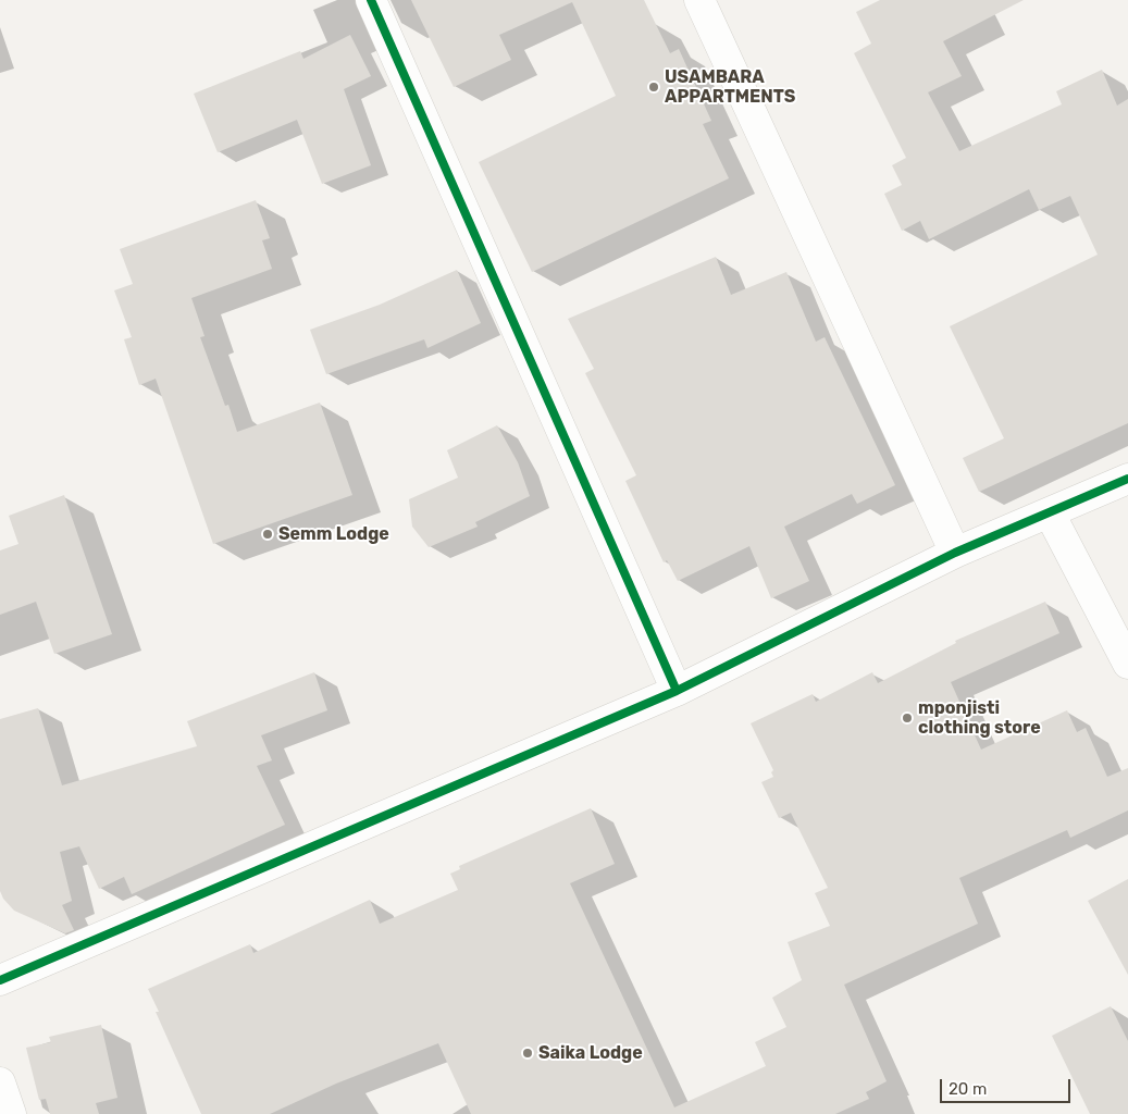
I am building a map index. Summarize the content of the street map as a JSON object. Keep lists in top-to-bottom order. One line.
{"places":["USAMBARA APPARTMENTS","Semm Lodge","mponjisti clothing store","Saika Lodge"],"scale_bar":"20 m"}
